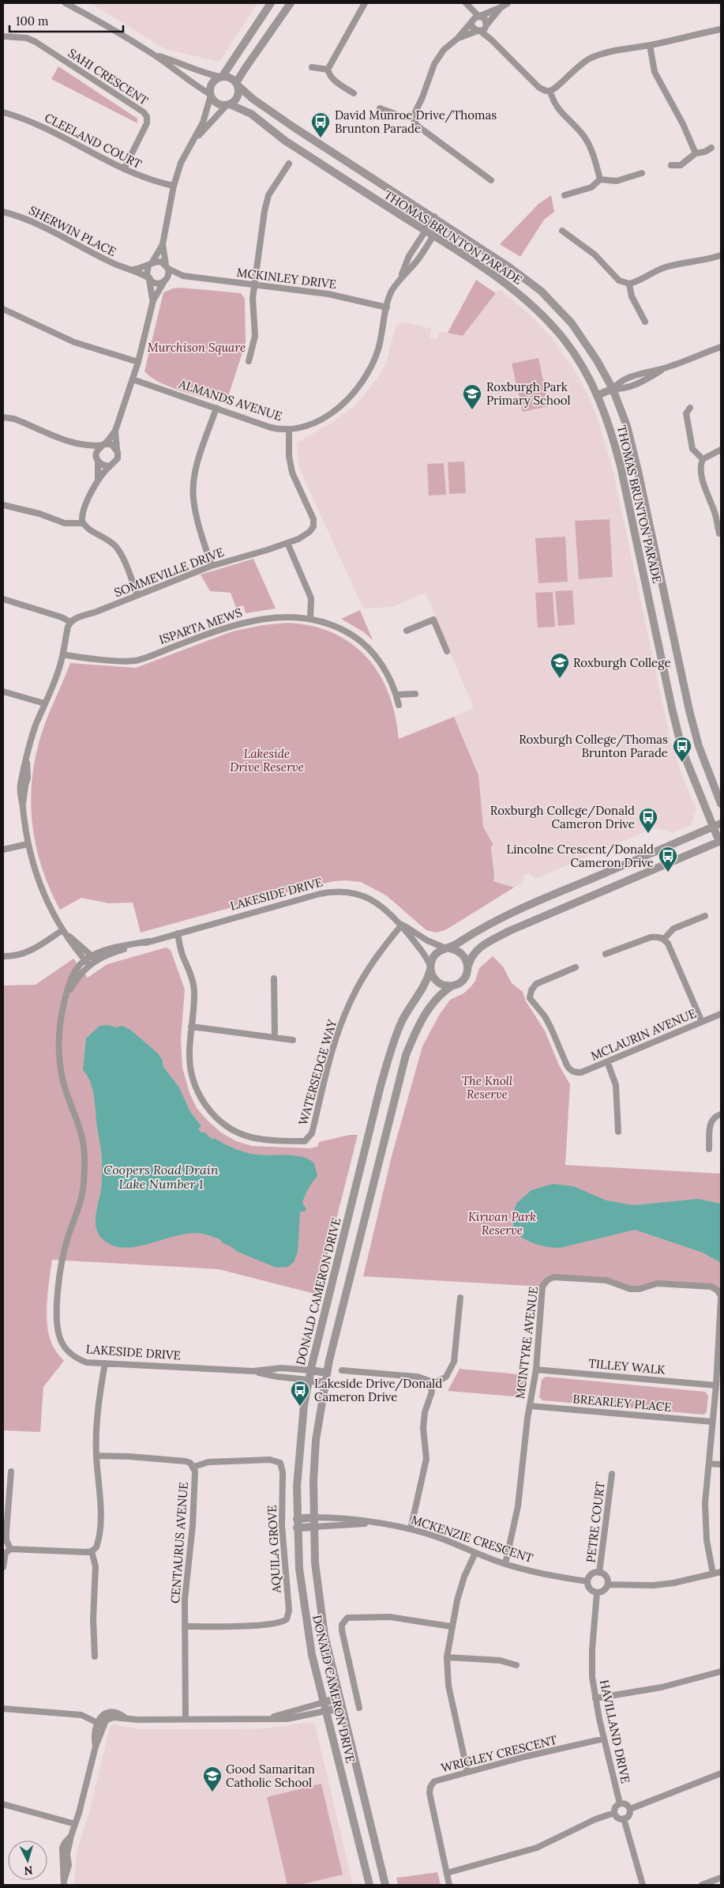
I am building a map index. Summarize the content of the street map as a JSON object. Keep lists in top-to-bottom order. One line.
{"streets":{"street":["SAHI CRESCENT","CLEELAND COURT","SHERWIN PLACE","THOMAS BRUNTON PARADE","MCKINLEY DRIVE","ALMANDS AVENUE","SOMMEVILLE DRIVE","ISPARTA MEWS","LAKESIDE DRIVE","MCLAURIN AVENUE","WATERSEDGE WAY","DONALD CAMERON DRIVE","MCINTYRE AVENUE","TILLEY WALK","BREARLEY PLACE","PETRE COURT","MCKENZIE CRESCENT","CENTAURUS AVENUE","AQUILA GROVE","HAVILLAND DRIVE","WRIGLEY CRESCENT"]},"crossings":[["SAHI CRESCENT","CLEELAND COURT"],["SHERWIN PLACE","MCKINLEY DRIVE"],["THOMAS BRUNTON PARADE","ALMANDS AVENUE"],["MCKINLEY DRIVE","ALMANDS AVENUE"],["ALMANDS AVENUE","SOMMEVILLE DRIVE"],["LAKESIDE DRIVE","WATERSEDGE WAY"],["LAKESIDE DRIVE","DONALD CAMERON DRIVE"],["DONALD CAMERON DRIVE","MCKENZIE CRESCENT"],["MCINTYRE AVENUE","TILLEY WALK"],["MCINTYRE AVENUE","BREARLEY PLACE"],["MCINTYRE AVENUE","MCKENZIE CRESCENT"],["PETRE COURT","MCKENZIE CRESCENT"],["PETRE COURT","HAVILLAND DRIVE"],["MCKENZIE CRESCENT","HAVILLAND DRIVE"],["CENTAURUS AVENUE","AQUILA GROVE"],["HAVILLAND DRIVE","WRIGLEY CRESCENT"]],"water":["Coopers Road Drain Lake Number 1"],"parks":["Murchison Square","Lakeside Drive Reserve","The Knoll Reserve","Kirwan Park Reserve"],"places":{"bus stop":["David Munroe Drive/Thomas Brunton Parade","Roxburgh College/Thomas Brunton Parade","Roxburgh College/Donald Cameron Drive","Lincolne Crescent/Donald Cameron Drive","Lakeside Drive/Donald Cameron Drive"],"school or university":["Roxburgh Park Primary School","Roxburgh College","Good Samaritan Catholic School"]},"scale_bar":"100 m","north":"bottom"}
